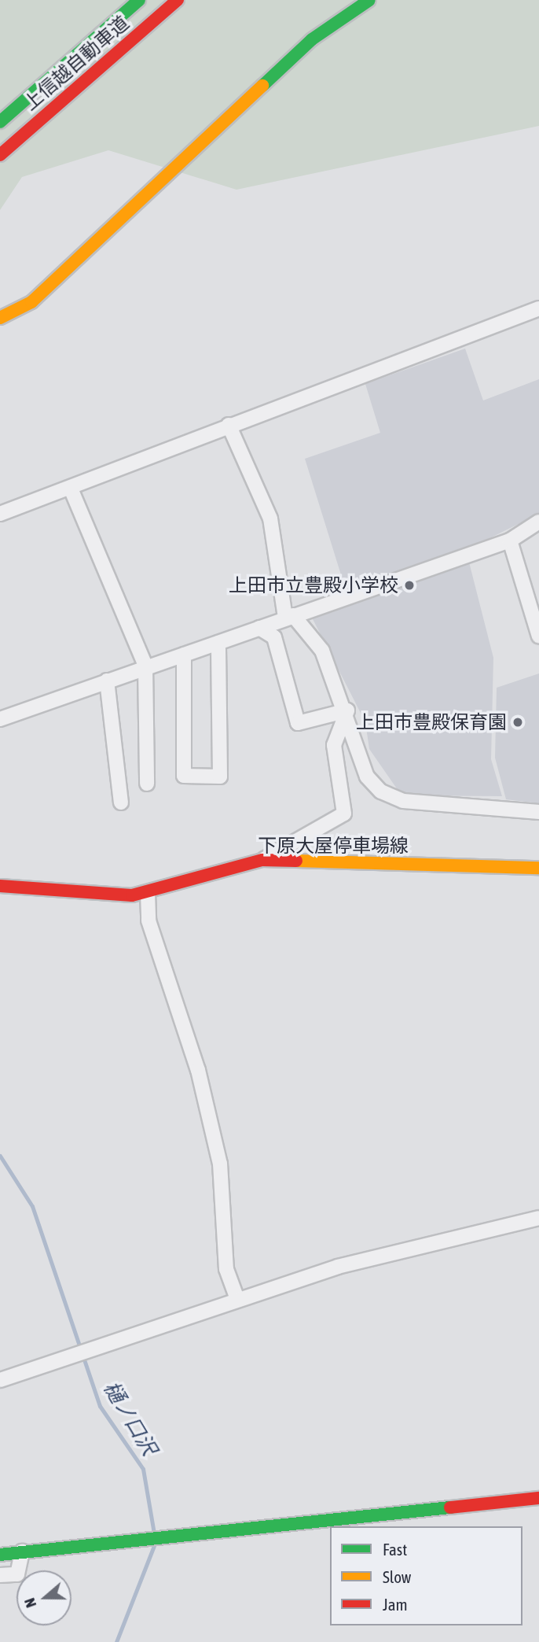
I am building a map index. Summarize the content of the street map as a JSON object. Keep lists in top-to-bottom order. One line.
{"streets":{"main road":["上信越自動車道","下原大屋停車場線"]},"water":["樋ノ口沢"],"places":["上田市立豊殿小学校","上田市豊殿保育園"],"legend":["Fast","Slow","Jam"],"north":"left"}
